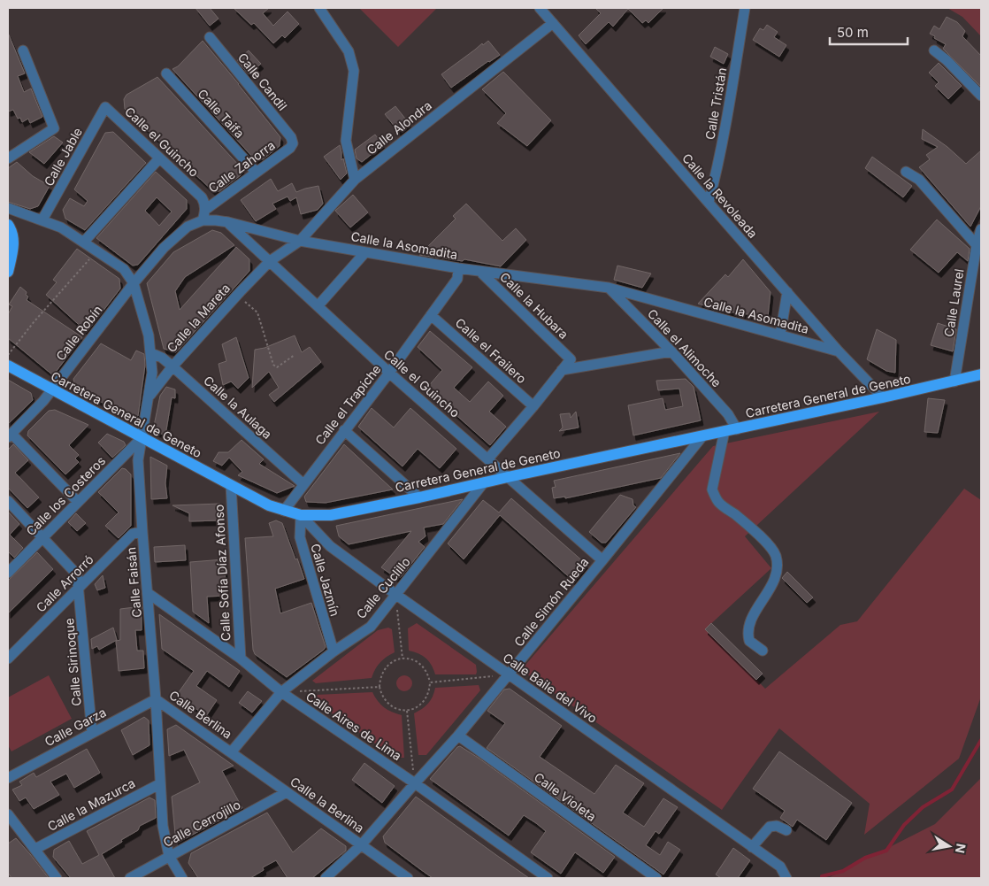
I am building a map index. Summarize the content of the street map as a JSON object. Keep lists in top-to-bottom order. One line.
{"streets":{"main road":["Carretera General de Geneto"],"street":["Calle Candil","Calle Tristán","Calle Taifa","Calle Alondra","Calle el Guincho","Calle Jable","Calle Zahorra","Calle la Revoleada","Calle la Asomadita","Calle Laurel","Calle la Hubara","Calle la Mareta","Calle Robín","Calle el Alimoche","Calle el Frailero","Calle el Trapiche","Calle la Aulaga","Calle los Costeros","Calle Sofía Díaz Afonso","Calle Jazmín","Calle Faisán","Calle Arrorró","Calle Cuclillo","Calle Simón Rueda","Calle Sirinoque","Calle Baile del Vivo","Calle Berlina","Calle Aires de Lima","Calle Garza","Calle Violeta","Calle la Mazurca","Calle la Berlina","Calle Cerrojillo"]},"crossings":[["Calle Candil","Calle Zahorra"],["Calle Tristán","Calle la Revoleada"],["Calle Taifa","Calle Zahorra"],["Calle Alondra","Calle el Guincho"],["Calle Alondra","Calle la Revoleada"],["Calle Alondra","Calle la Asomadita"],["Calle Alondra","Calle la Mareta"],["Calle el Guincho","Calle Jable"],["Calle el Guincho","Calle Zahorra"],["Calle el Guincho","Calle la Asomadita"],["Calle el Guincho","Calle la Mareta"],["Calle el Guincho","Carretera General de Geneto"],["Calle el Guincho","Calle el Trapiche"],["Calle el Guincho","Calle Simón Rueda"],["Calle Zahorra","Calle la Asomadita"],["Calle la Revoleada","Calle la Asomadita"],["Calle la Revoleada","Carretera General de Geneto"],["Calle la Asomadita","Calle la Hubara"],["Calle la Asomadita","Calle el Alimoche"],["Calle la Asomadita","Calle el Trapiche"],["Calle Laurel","Carretera General de Geneto"],["Calle la Mareta","Calle la Aulaga"],["Calle la Mareta","Calle Faisán"],["Calle Robín","Carretera General de Geneto"],["Calle Robín","Calle Faisán"],["Calle el Alimoche","Carretera General de Geneto"],["Calle el Frailero","Calle el Trapiche"],["Carretera General de Geneto","Calle el Trapiche"],["Carretera General de Geneto","Calle los Costeros"],["Carretera General de Geneto","Calle Sofía Díaz Afonso"],["Carretera General de Geneto","Calle Jazmín"],["Carretera General de Geneto","Calle Faisán"],["Carretera General de Geneto","Calle Cuclillo"],["Carretera General de Geneto","Calle Simón Rueda"],["Carretera General de Geneto","Calle Baile del Vivo"],["Calle el Trapiche","Calle la Aulaga"],["Calle la Aulaga","Calle Faisán"],["Calle los Costeros","Calle Faisán"],["Calle los Costeros","Calle Sirinoque"],["Calle Sofía Díaz Afonso","Calle Aires de Lima"],["Calle Jazmín","Calle Cuclillo"],["Calle Jazmín","Calle Baile del Vivo"],["Calle Faisán","Calle Arrorró"],["Calle Faisán","Calle Berlina"],["Calle Faisán","Calle Aires de Lima"],["Calle Faisán","Calle Garza"],["Calle Faisán","Calle la Mazurca"],["Calle Faisán","Calle Cerrojillo"],["Calle Arrorró","Calle Sirinoque"],["Calle Cuclillo","Calle Baile del Vivo"],["Calle Cuclillo","Calle Berlina"],["Calle Cuclillo","Calle Aires de Lima"],["Calle Cuclillo","Calle la Berlina"],["Calle Simón Rueda","Calle Baile del Vivo"],["Calle Simón Rueda","Calle Aires de Lima"],["Calle Simón Rueda","Calle Violeta"],["Calle Simón Rueda","Calle la Berlina"],["Calle Sirinoque","Calle Garza"],["Calle Berlina","Calle Garza"],["Calle Berlina","Calle la Berlina"],["Calle la Berlina","Calle Cerrojillo"]],"scale_bar":"50 m","north":"right"}
